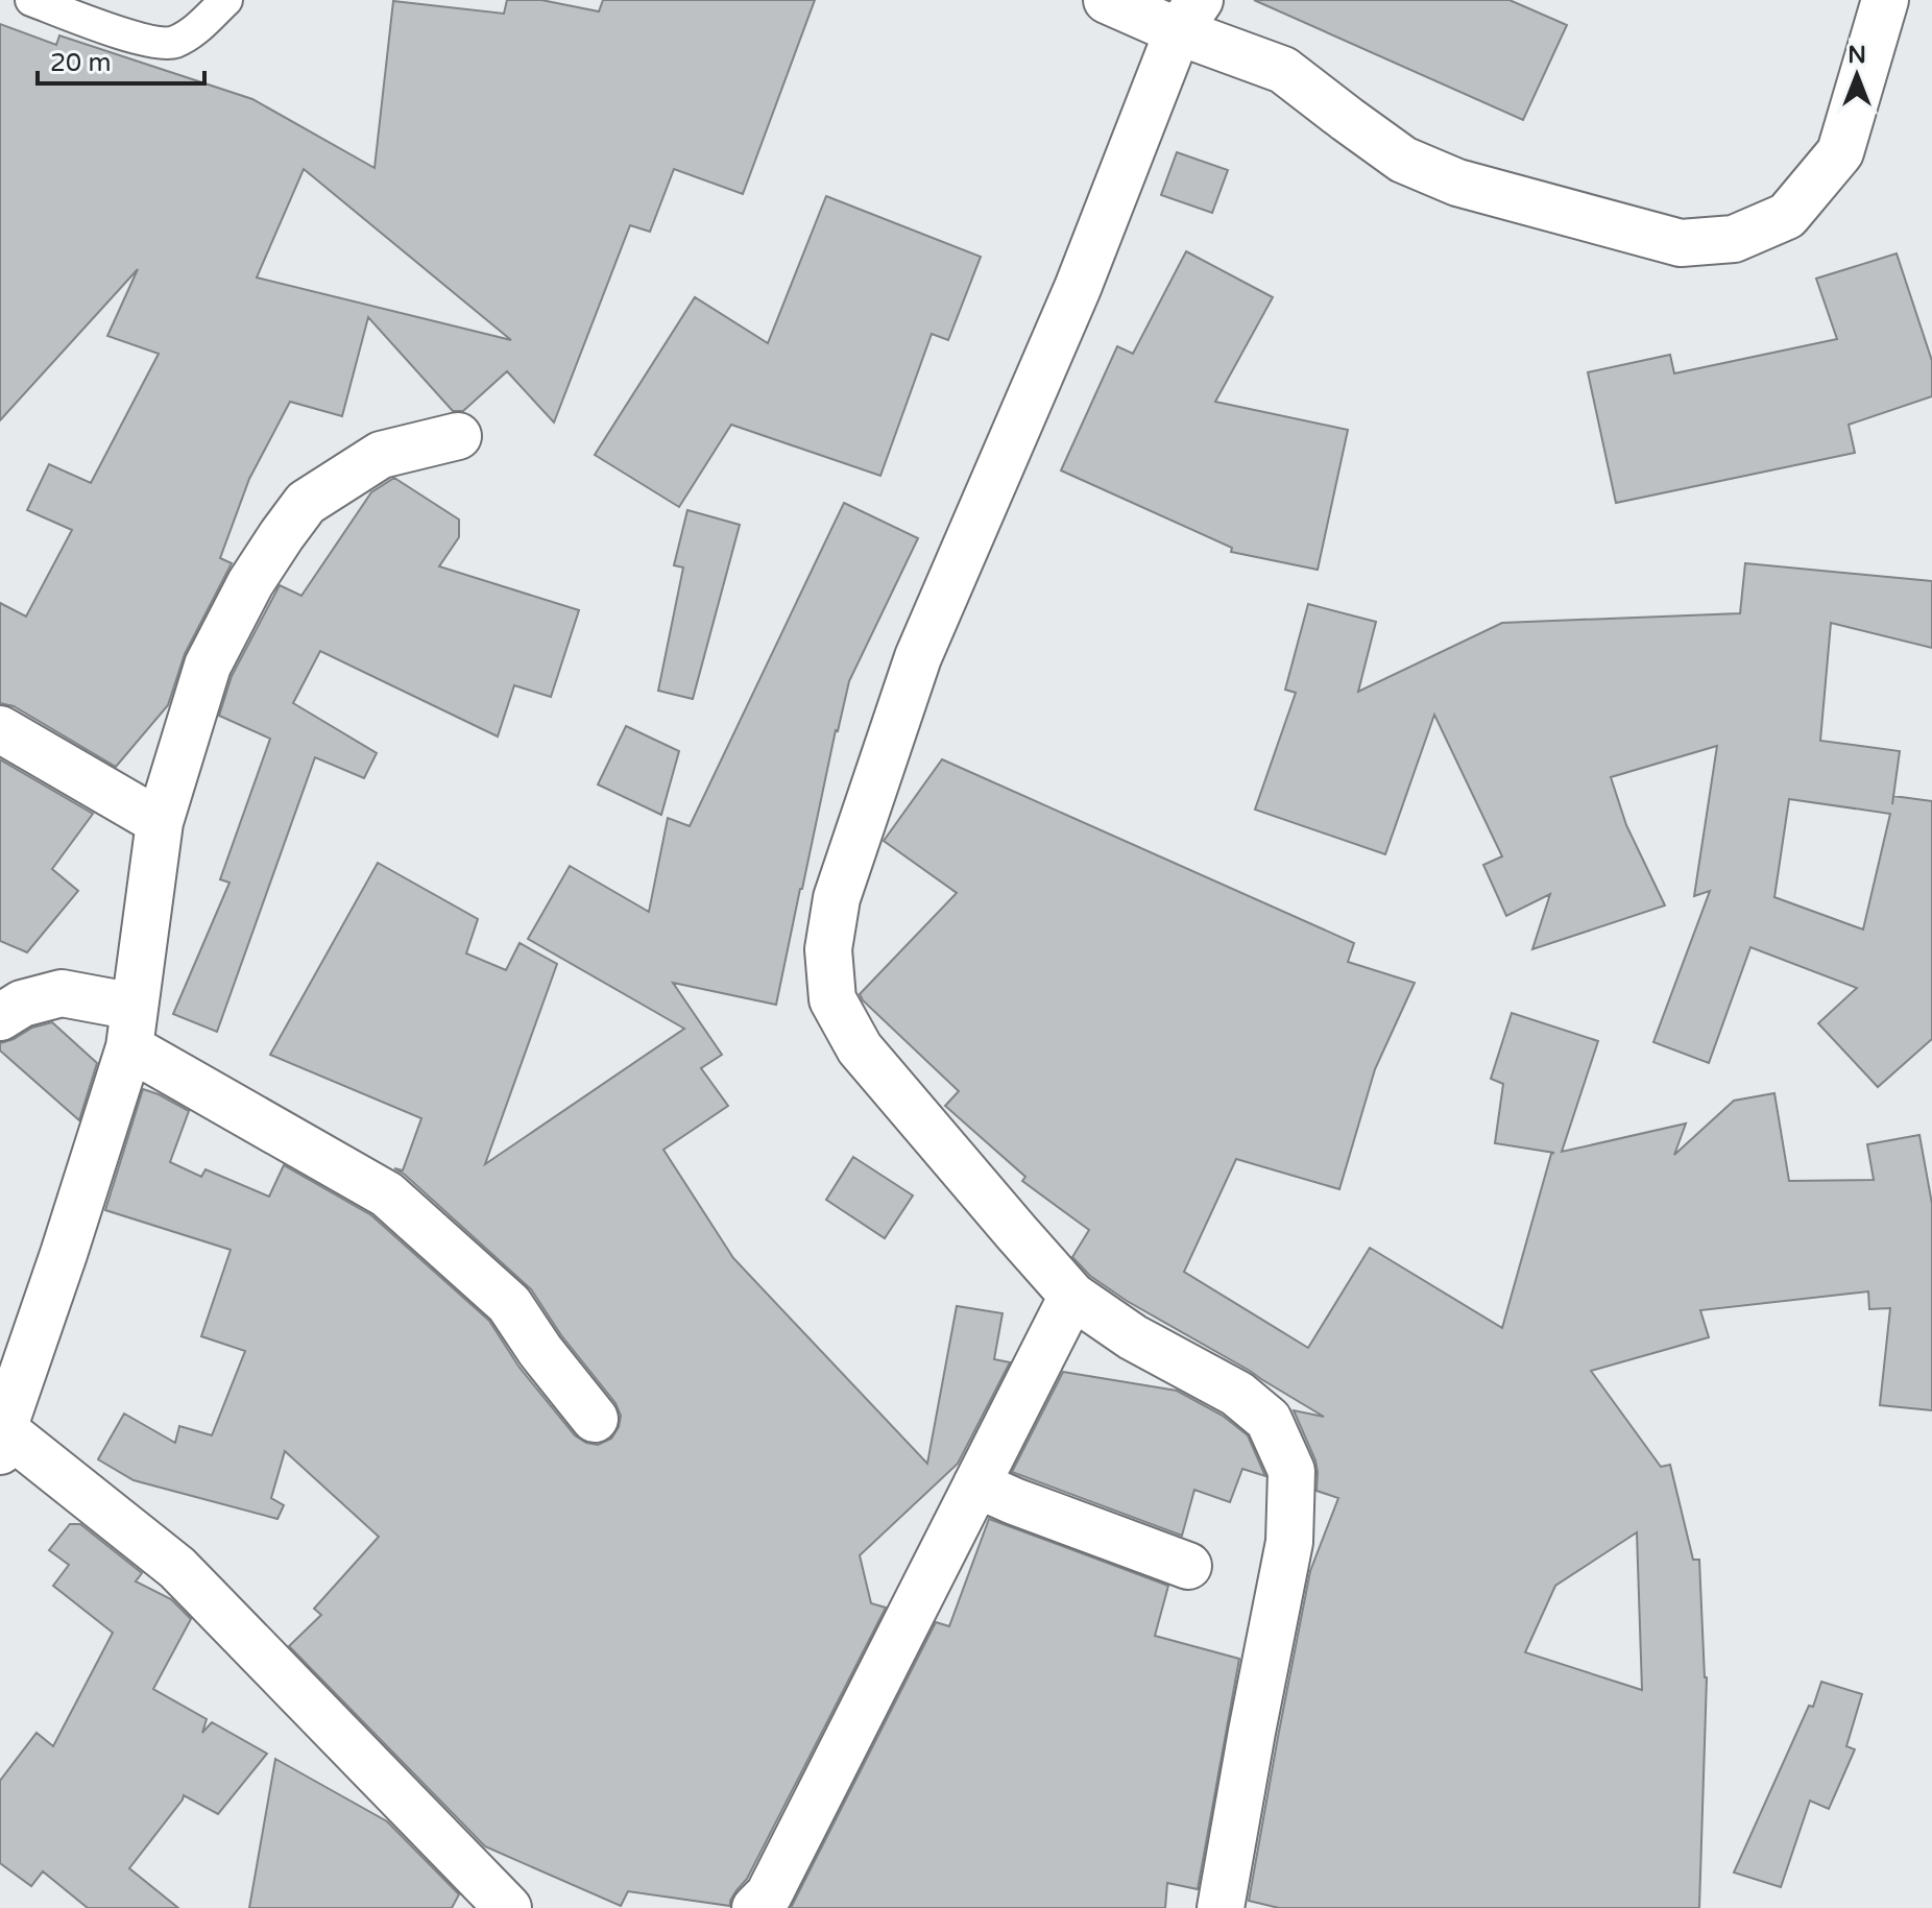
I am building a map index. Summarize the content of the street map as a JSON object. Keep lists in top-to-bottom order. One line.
{"scale_bar":"20 m","north":"top"}
